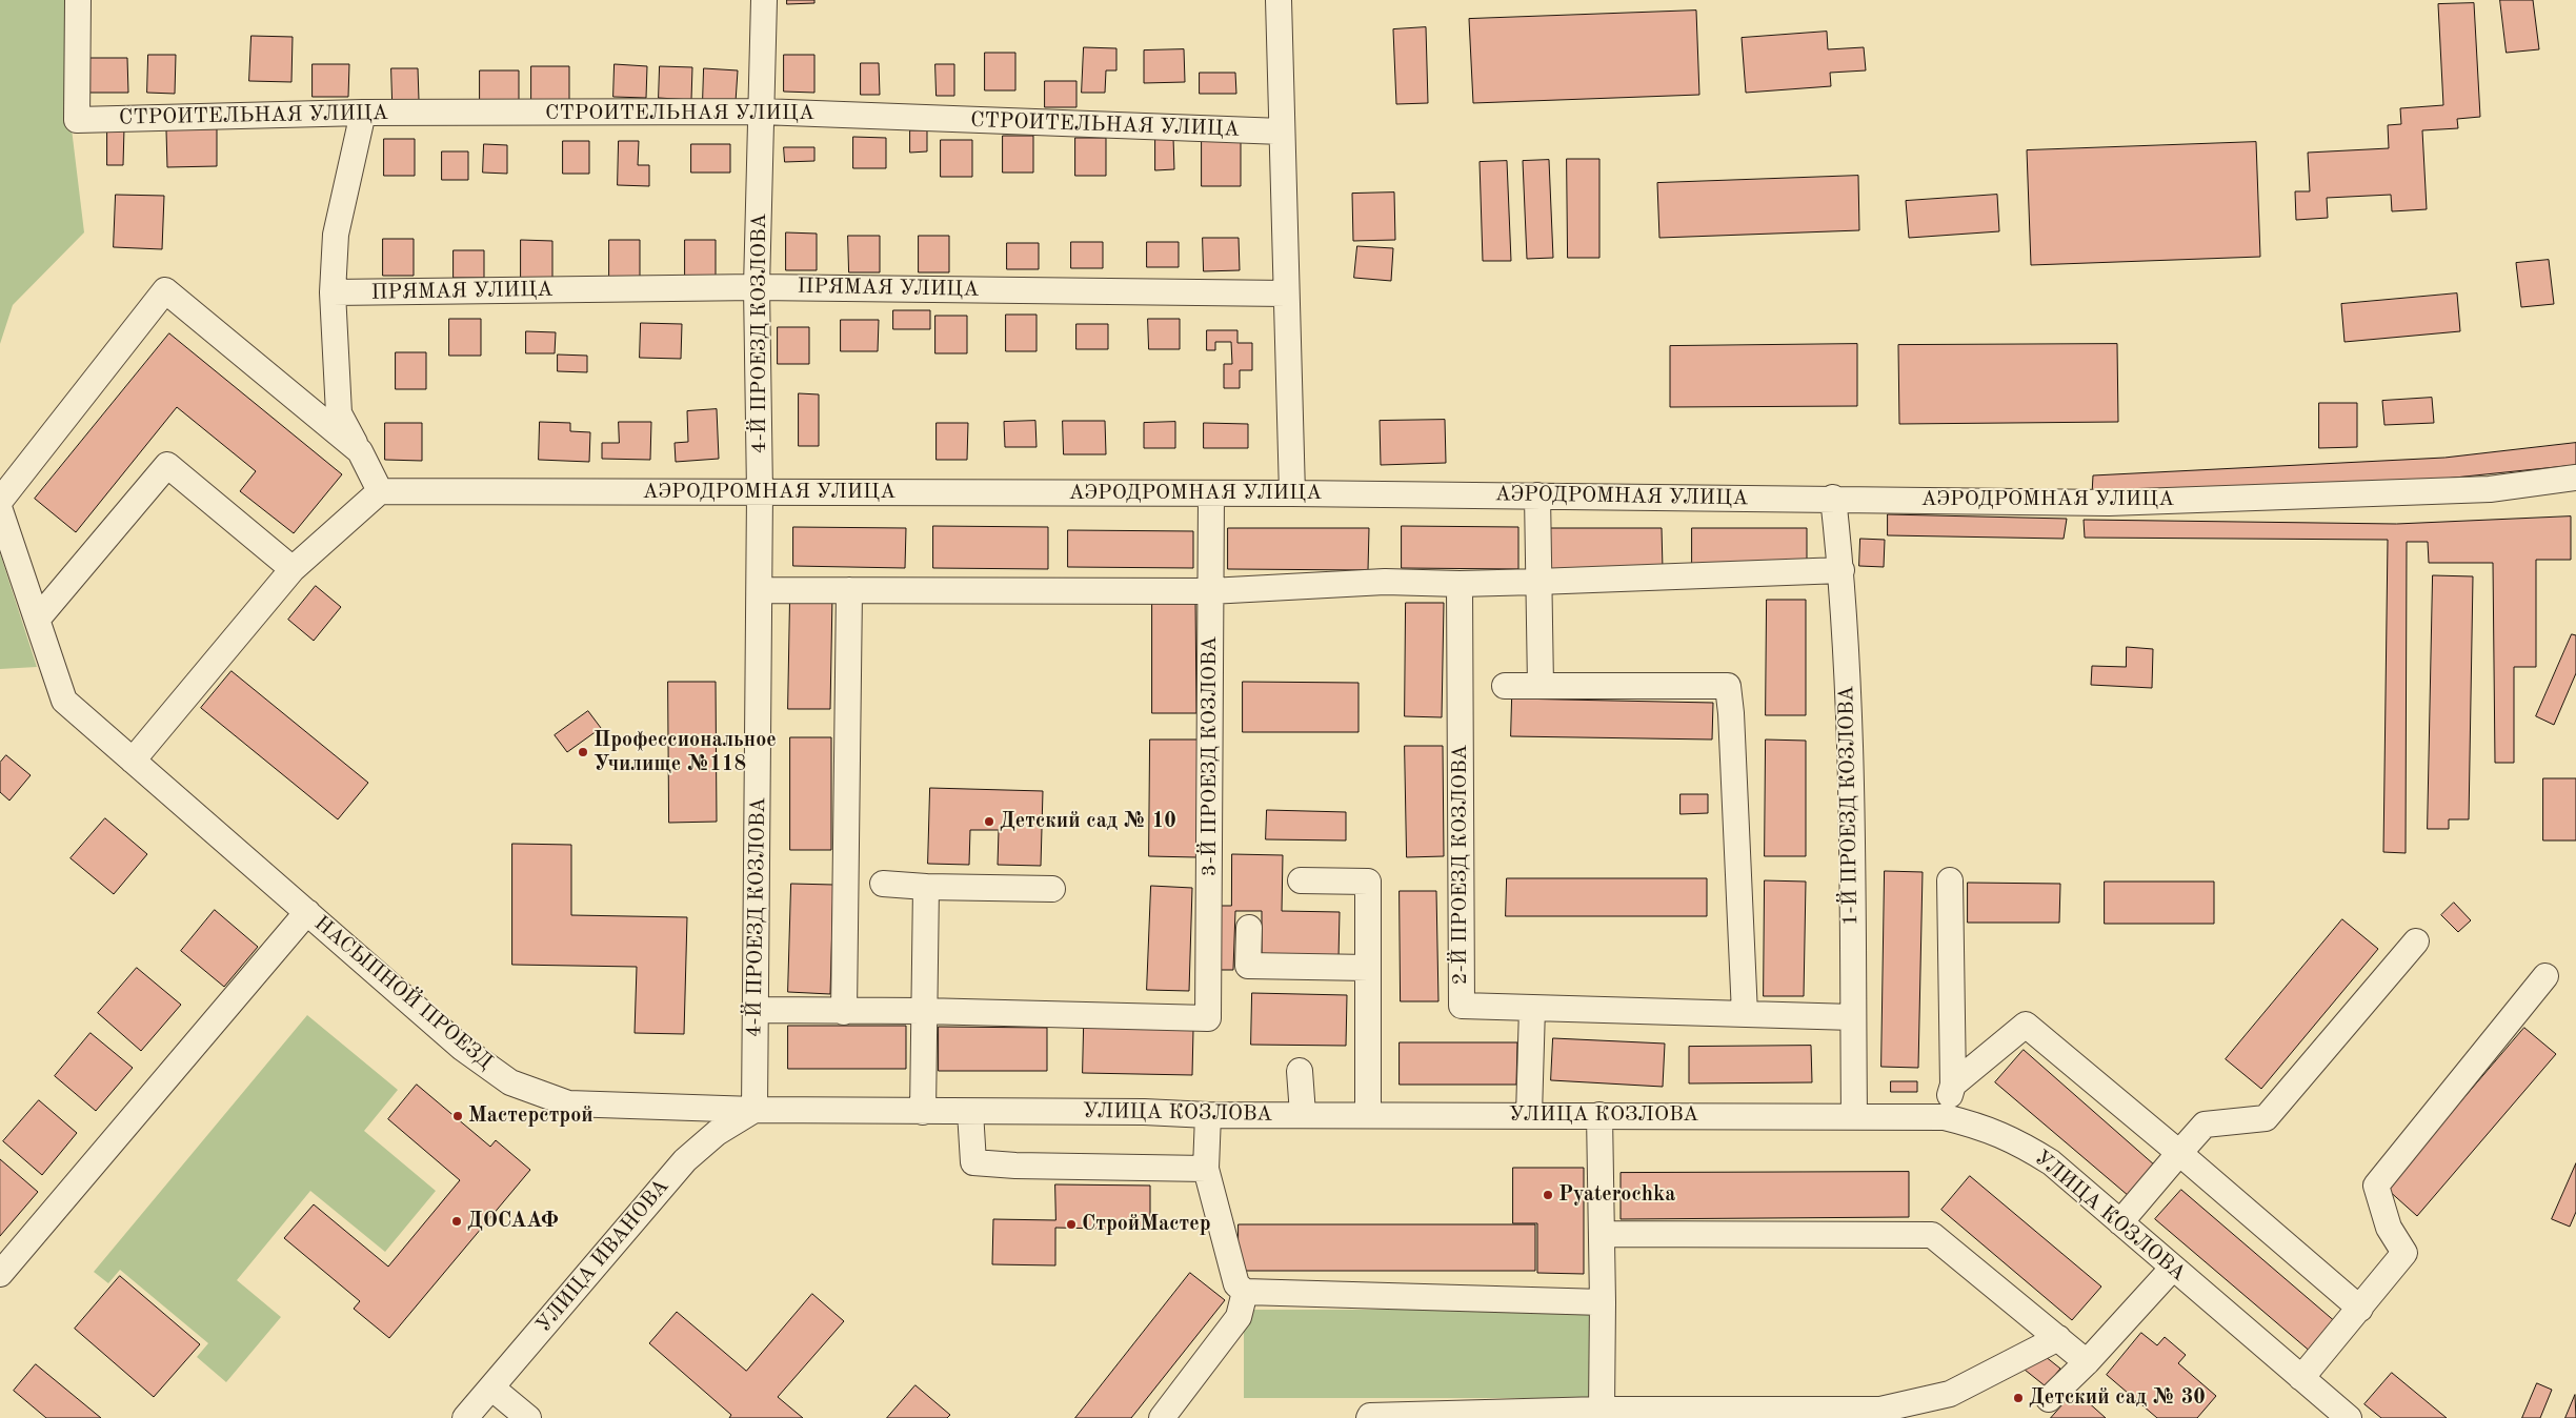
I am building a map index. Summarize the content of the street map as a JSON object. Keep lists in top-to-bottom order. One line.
{"streets":{"street":["СТРОИТЕЛЬНАЯ УЛИЦА","ПРЯМАЯ УЛИЦА","4-Й ПРОЕЗД КОЗЛОВА","АЭРОДРОМНАЯ УЛИЦА","3-Й ПРОЕЗД КОЗЛОВА","1-Й ПРОЕЗД КОЗЛОВА","2-Й ПРОЕЗД КОЗЛОВА","НАСЫПНОЙ ПРОЕЗД","УЛИЦА КОЗЛОВА","УЛИЦА ИВАНОВА"]},"crossings":[["СТРОИТЕЛЬНАЯ УЛИЦА","4-Й ПРОЕЗД КОЗЛОВА"],["ПРЯМАЯ УЛИЦА","4-Й ПРОЕЗД КОЗЛОВА"],["4-Й ПРОЕЗД КОЗЛОВА","АЭРОДРОМНАЯ УЛИЦА"],["4-Й ПРОЕЗД КОЗЛОВА","НАСЫПНОЙ ПРОЕЗД"],["4-Й ПРОЕЗД КОЗЛОВА","УЛИЦА КОЗЛОВА"],["4-Й ПРОЕЗД КОЗЛОВА","УЛИЦА ИВАНОВА"],["АЭРОДРОМНАЯ УЛИЦА","3-Й ПРОЕЗД КОЗЛОВА"],["АЭРОДРОМНАЯ УЛИЦА","1-Й ПРОЕЗД КОЗЛОВА"],["1-Й ПРОЕЗД КОЗЛОВА","2-Й ПРОЕЗД КОЗЛОВА"],["1-Й ПРОЕЗД КОЗЛОВА","УЛИЦА КОЗЛОВА"],["НАСЫПНОЙ ПРОЕЗД","УЛИЦА КОЗЛОВА"],["НАСЫПНОЙ ПРОЕЗД","УЛИЦА ИВАНОВА"],["УЛИЦА КОЗЛОВА","УЛИЦА ИВАНОВА"]],"places":["Профессиональное Училище №118","Детский сад № 10","Мастерстрой","Pyaterochka","ДОСААФ","СтройМастер","Детский сад № 30"]}
